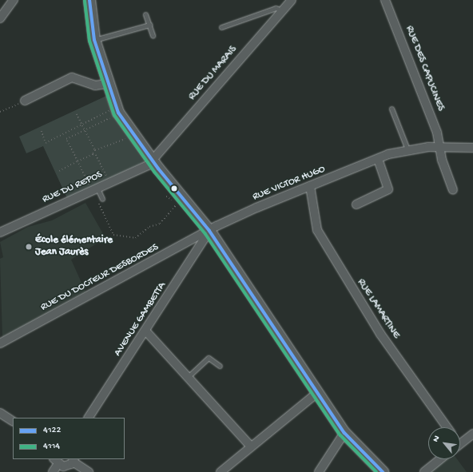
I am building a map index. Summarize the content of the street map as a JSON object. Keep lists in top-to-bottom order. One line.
{"streets":{"street":["RUE DES CAPUCINES","RUE DU MARAIS","RUE VICTOR HUGO","RUE DU REPOS","RUE DU DOCTEUR DESBORDES","RUE LAMARTINE","AVENUE GAMBETTA"]},"crossings":[["RUE DES CAPUCINES","RUE VICTOR HUGO"],["RUE DU MARAIS","RUE DU REPOS"],["RUE VICTOR HUGO","RUE DU DOCTEUR DESBORDES"],["RUE VICTOR HUGO","RUE LAMARTINE"],["RUE VICTOR HUGO","AVENUE GAMBETTA"],["RUE DU DOCTEUR DESBORDES","AVENUE GAMBETTA"]],"places":["École élémentaire Jean Jaurès"],"lines":["transit line 4122","transit line 4114"],"legend":["4122","4114"],"north":"top left"}
